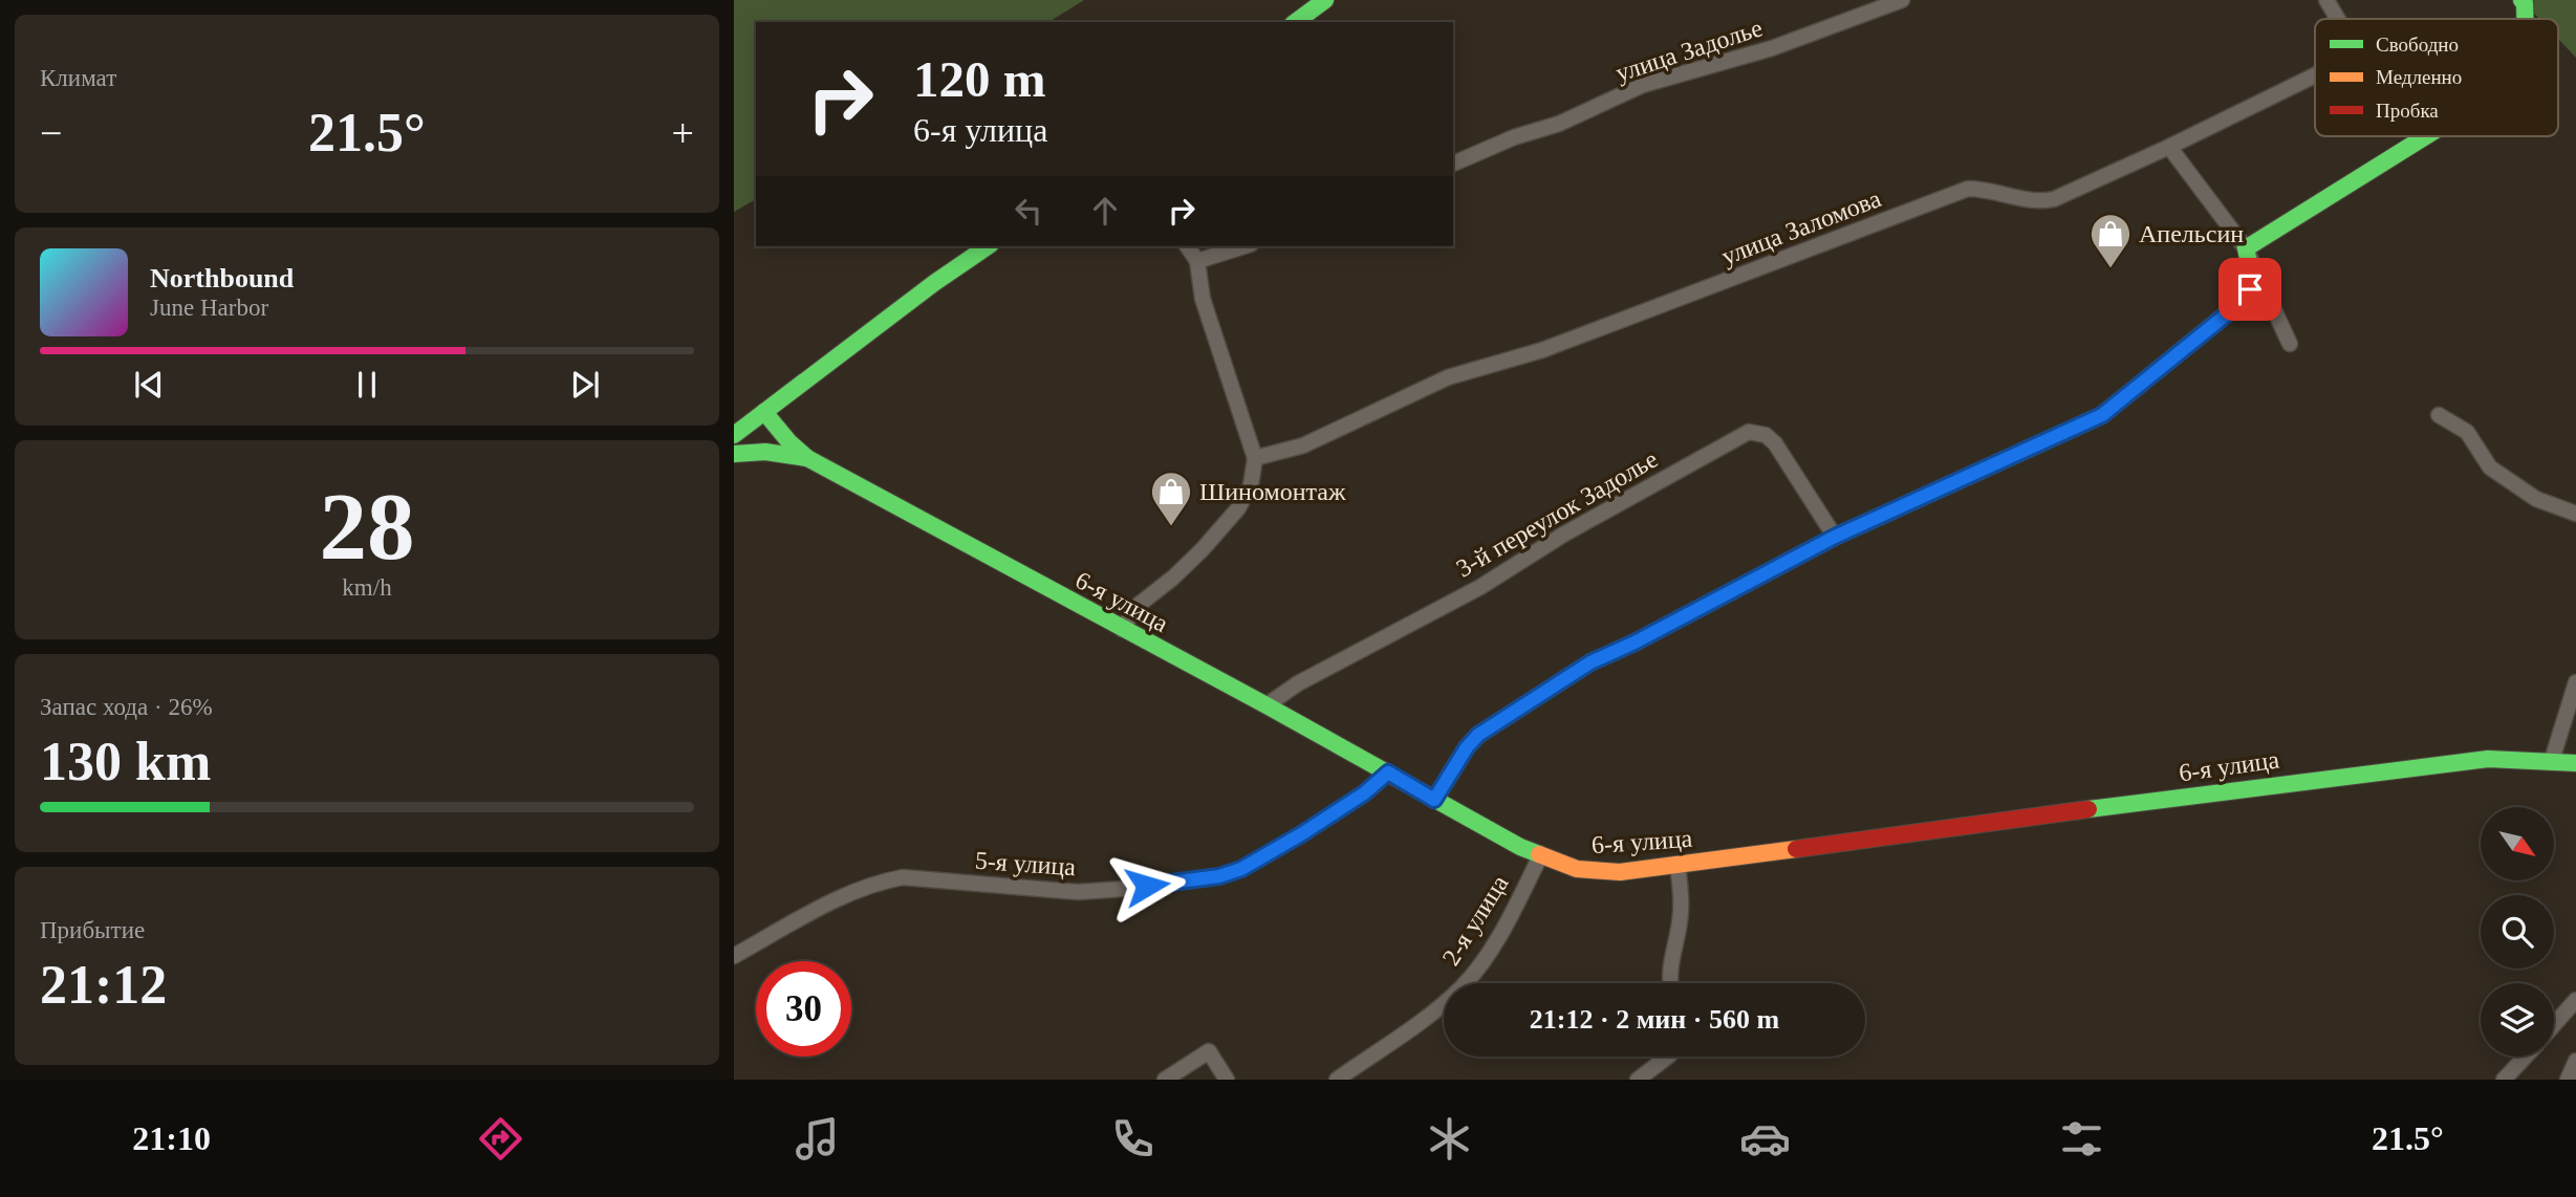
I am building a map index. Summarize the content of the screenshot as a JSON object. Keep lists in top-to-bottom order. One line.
{"streets":{"street":["улица Задолье","улица Заломова","3-й переулок Задолье","6-я улица","5-я улица","2-я улица"]},"crossings":[["3-й переулок Задолье","6-я улица"],["6-я улица","5-я улица"],["6-я улица","2-я улица"]],"places":{"shop":["Апельсин","Шиномонтаж"]},"legend":["Свободно","Медленно","Пробка"],"north":"bottom right","page":{"tile":["Климат",["28","km/h"],["Запас хода · 26%","130 km"],["Прибытие","21:12"]],"turn":["120 m","6-я улица"],"heat":["−","21.5°","+"],"song":["Northbound","June Harbor"],"limit":"30","trip":"21:12 · 2 мин · 560 m","tabs":["21:10","21.5°"]}}
